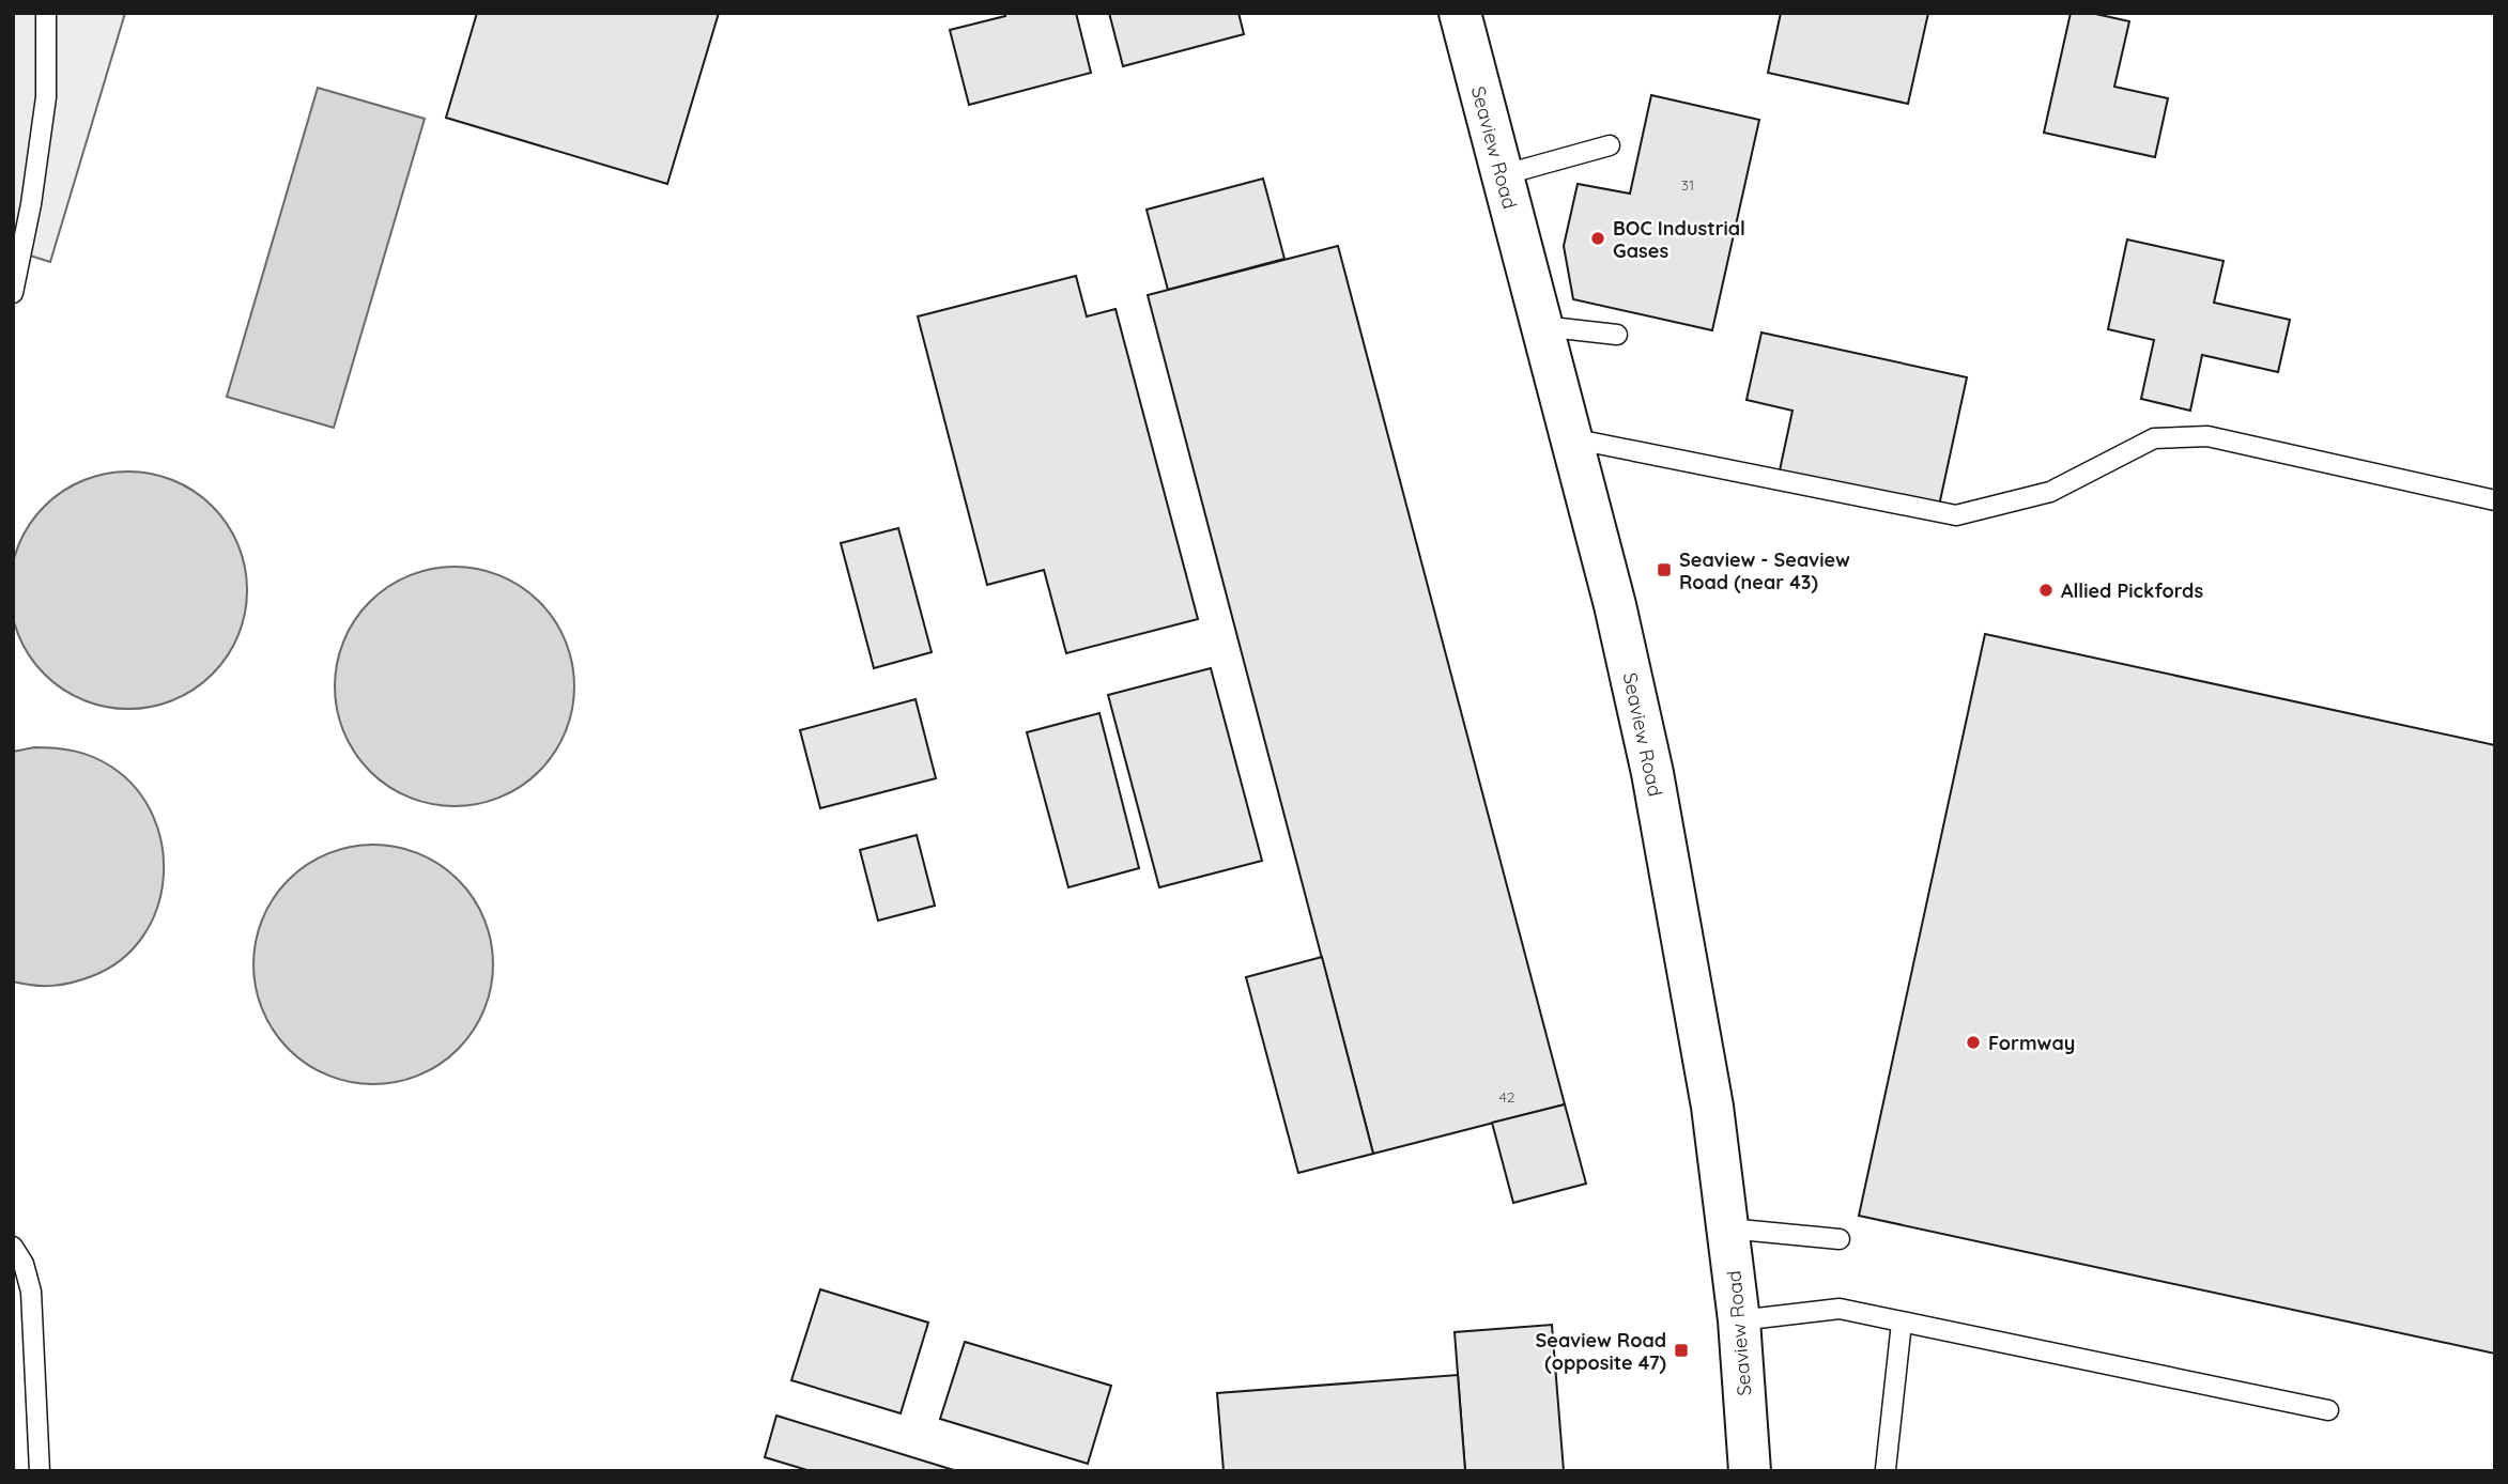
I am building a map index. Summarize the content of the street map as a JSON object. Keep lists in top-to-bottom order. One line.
{"streets":{"main road":["Seaview Road"]},"places":{"other":["BOC Industrial Gases","Allied Pickfords","Formway"],"transit":["Seaview - Seaview Road (near 43)","Seaview Road (opposite 47)"]},"house_numbers":["31","42"]}
